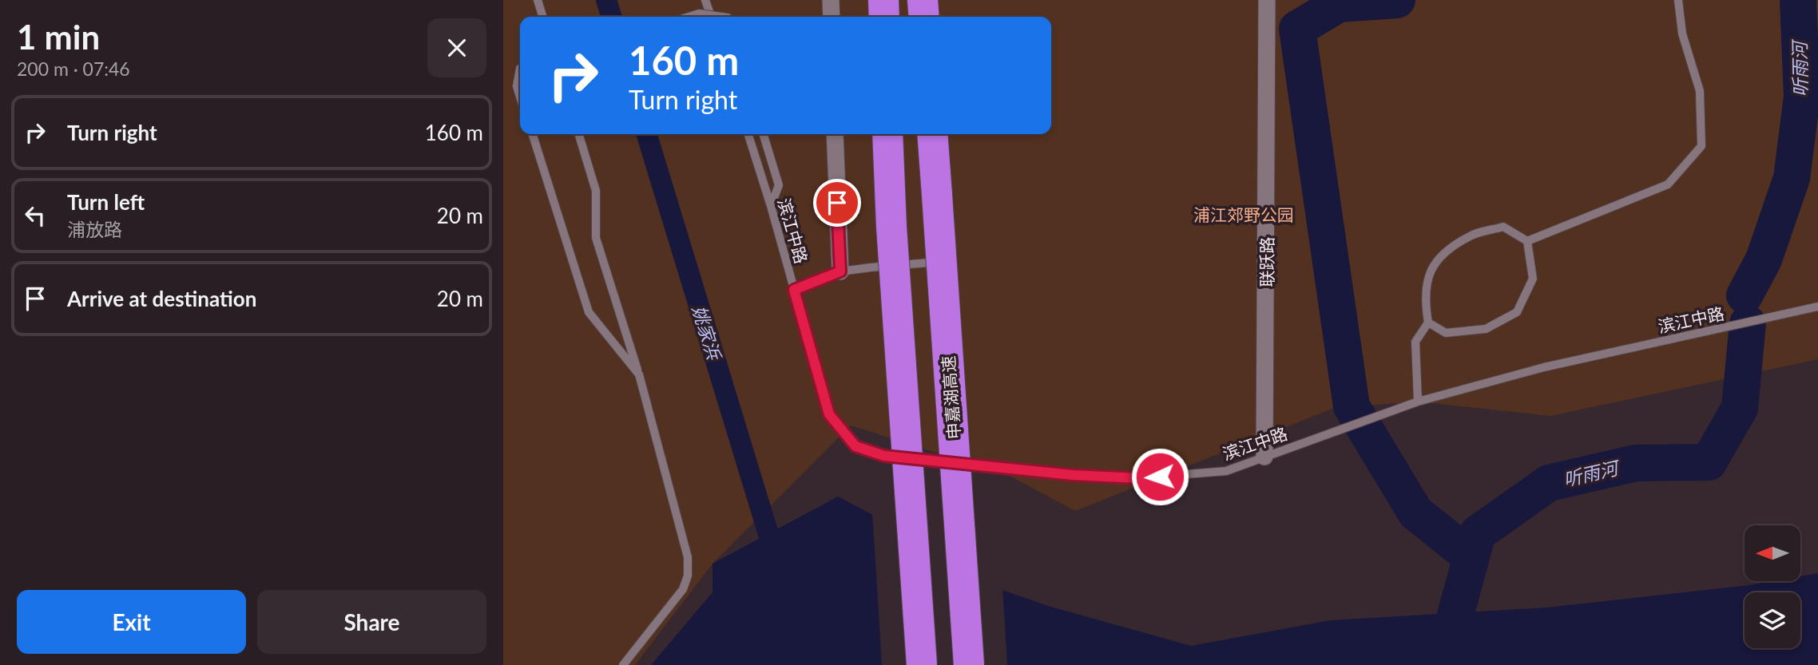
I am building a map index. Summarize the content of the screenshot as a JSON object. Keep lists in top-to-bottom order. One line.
{"streets":{"highway":["申嘉湖高速"],"street":["联跃路"],"lane":["滨江中路"]},"crossings":[["滨江中路","联跃路"]],"water":["听雨河","姚家浜"],"parks":["浦江郊野公园"],"north":"left","page":{"heading":["1 min","200 m · 07:46"],"turn":["160 m","Turn right"],"list":[{"name":"Turn right","value":"160 m"},{"name":"Turn left","note":"浦放路","value":"20 m"},{"name":"Arrive at destination","value":"20 m"}],"buttons":["Exit","Share"]}}
